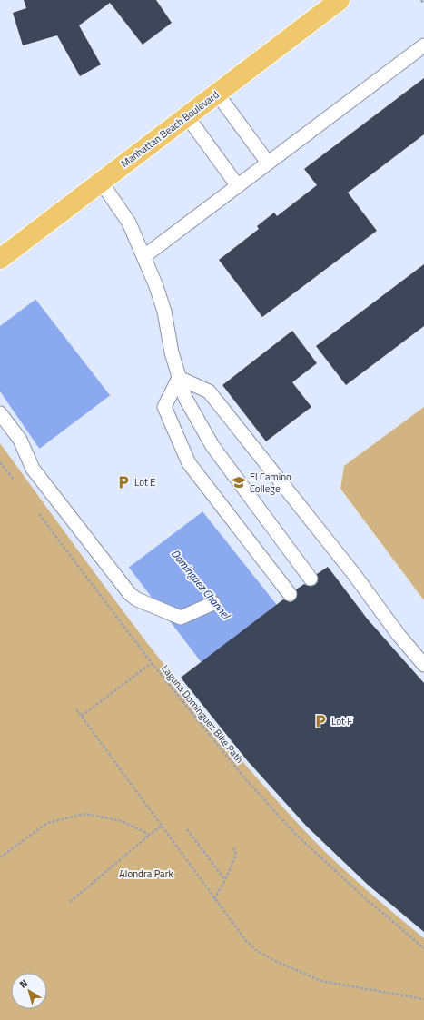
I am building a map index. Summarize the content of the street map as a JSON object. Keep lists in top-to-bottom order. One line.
{"streets":{"main road":["Manhattan Beach Boulevard"],"path":["Laguna Dominguez Bike Path"]},"water":["Dominguez Channel"],"parks":["Alondra Park"],"places":{"parking":["Lot E","Lot F"],"school or university":["El Camino College"]},"north":"top left"}
